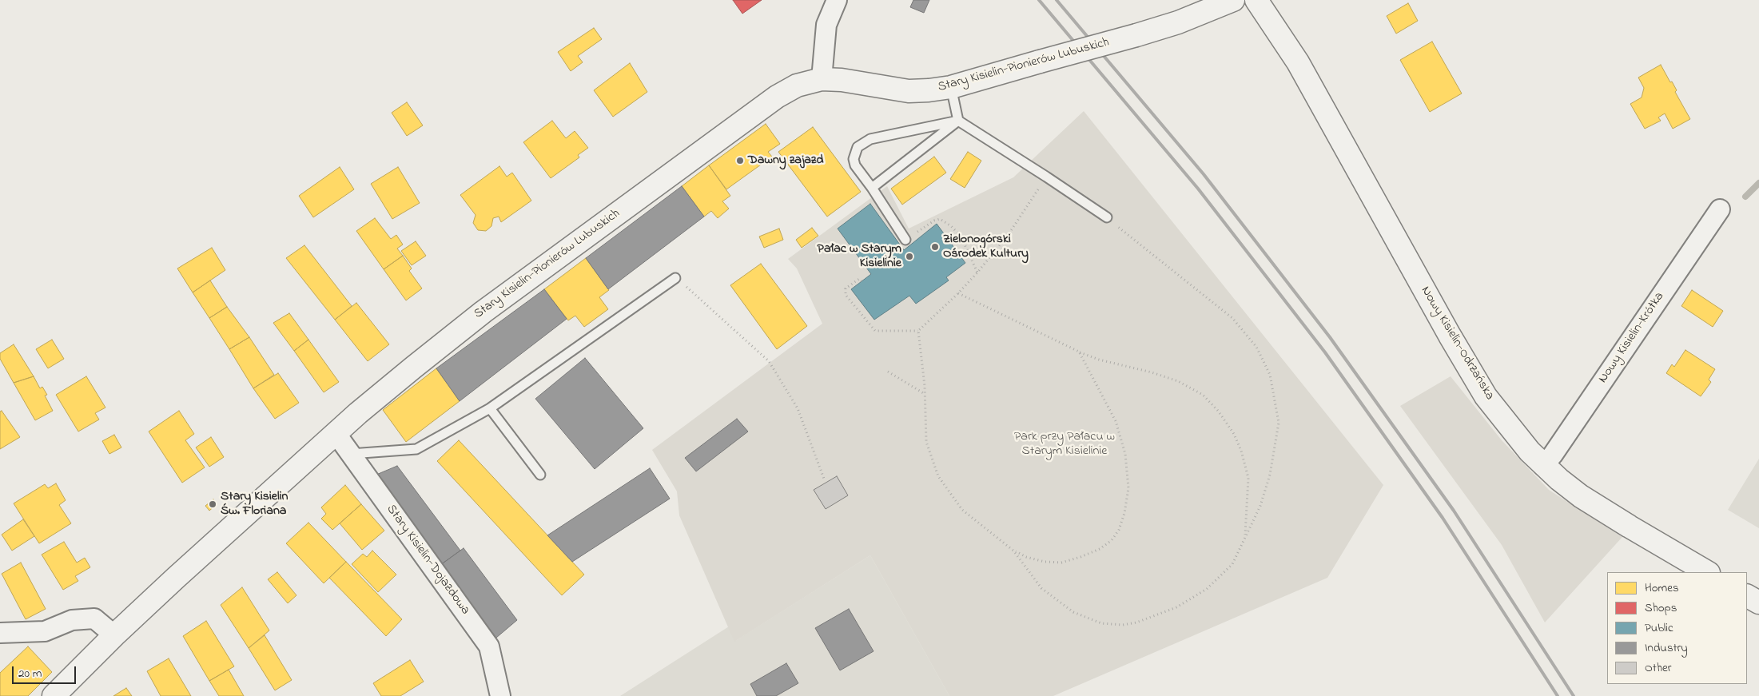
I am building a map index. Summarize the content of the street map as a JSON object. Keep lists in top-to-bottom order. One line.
{"streets":{"street":["Stary Kisielin-Pionierów Lubuskich","Nowy Kisielin-Krótka","Nowy Kisielin-Odrzańska","Stary Kisielin-Dojazdowa"]},"crossings":[["Stary Kisielin-Pionierów Lubuskich","Stary Kisielin-Dojazdowa"],["Nowy Kisielin-Krótka","Nowy Kisielin-Odrzańska"]],"parks":["Park przy Pałacu w Starym Kisielinie"],"places":["Dawny zajazd","Zielonogórski Ośrodek Kultury","Pałac w Starym Kisielinie","Stary Kisielin Św. Floriana"],"legend":["Homes","Shops","Public","Industry","Other"],"scale_bar":"20 m"}
